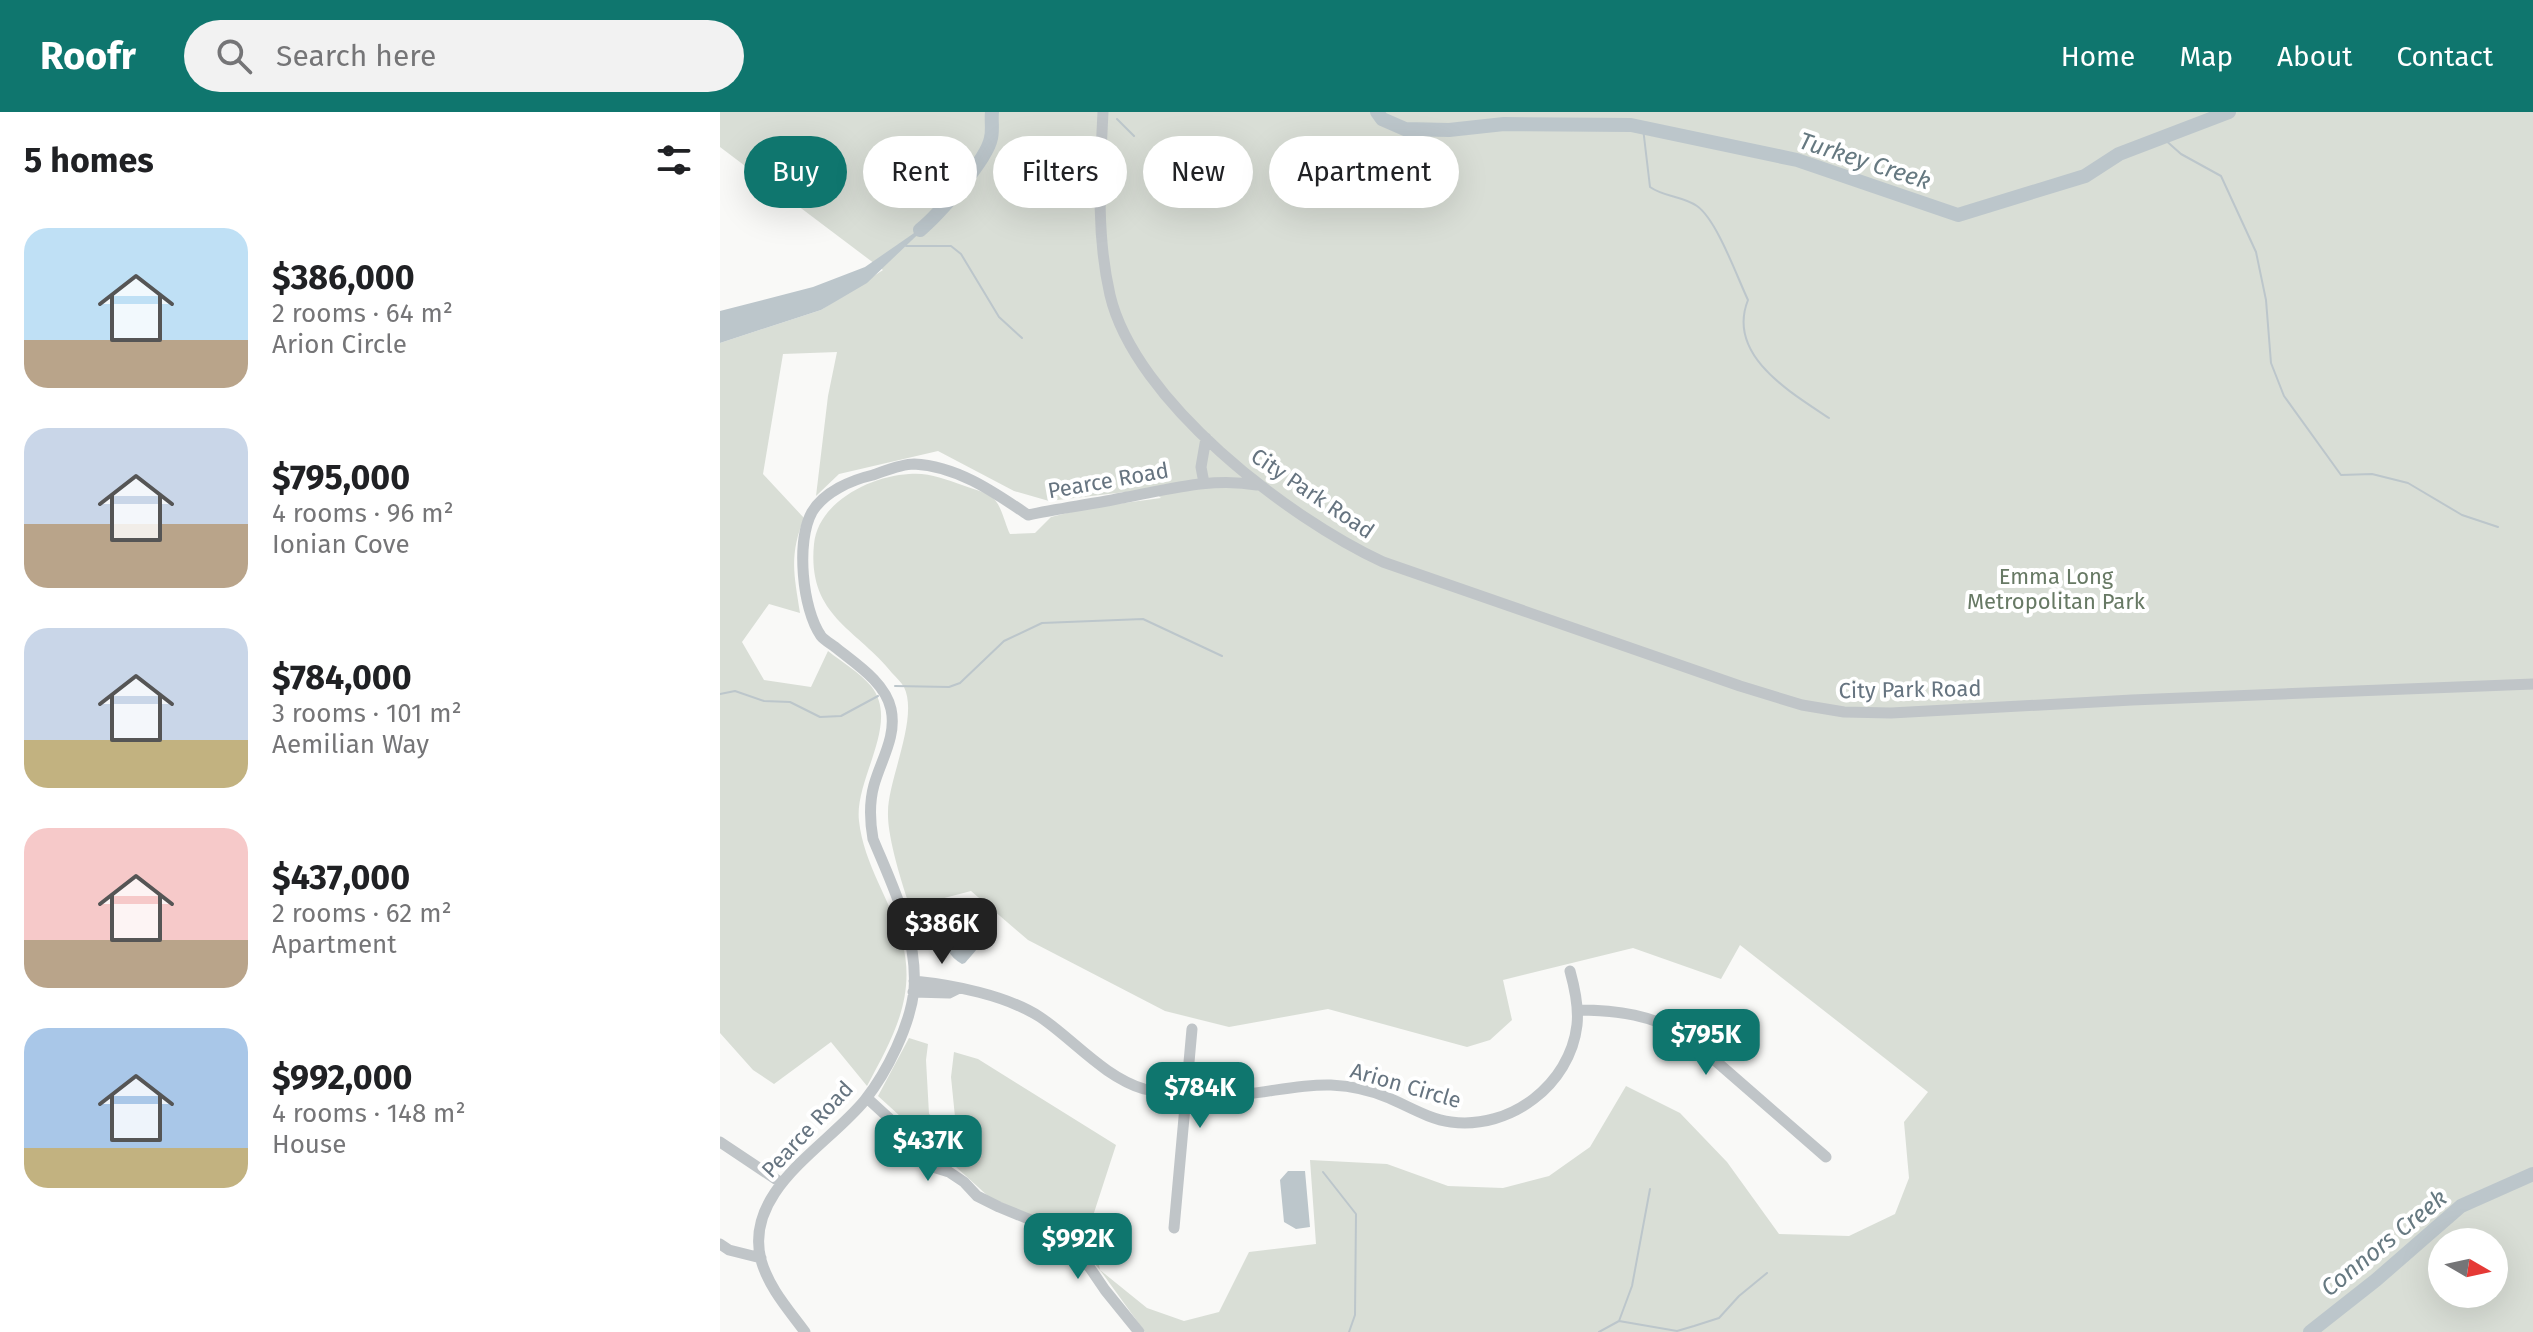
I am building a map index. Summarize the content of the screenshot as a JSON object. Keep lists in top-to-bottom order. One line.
{"streets":{"street":["Pearce Road","City Park Road","Arion Circle"]},"crossings":[["Pearce Road","City Park Road"],["Pearce Road","Arion Circle"]],"water":["Turkey Creek","Connors Creek"],"parks":["Emma Long Metropolitan Park"],"north":"right","page":{"header":"Roofr","search":"Search here","nav":["Home","Map","About","Contact"],"heading":"5 homes","chip":["Buy","Rent","Filters","New","Apartment"],"list":[{"name":"$386,000","note":"2 rooms · 64 m² · Arion Circle"},{"name":"$795,000","note":"4 rooms · 96 m² · Ionian Cove"},{"name":"$784,000","note":"3 rooms · 101 m² · Aemilian Way"},{"name":"$437,000","note":"2 rooms · 62 m² · Apartment"},{"name":"$992,000","note":"4 rooms · 148 m² · House"}],"price":["$386K","$795K","$784K","$437K","$992K"]}}
